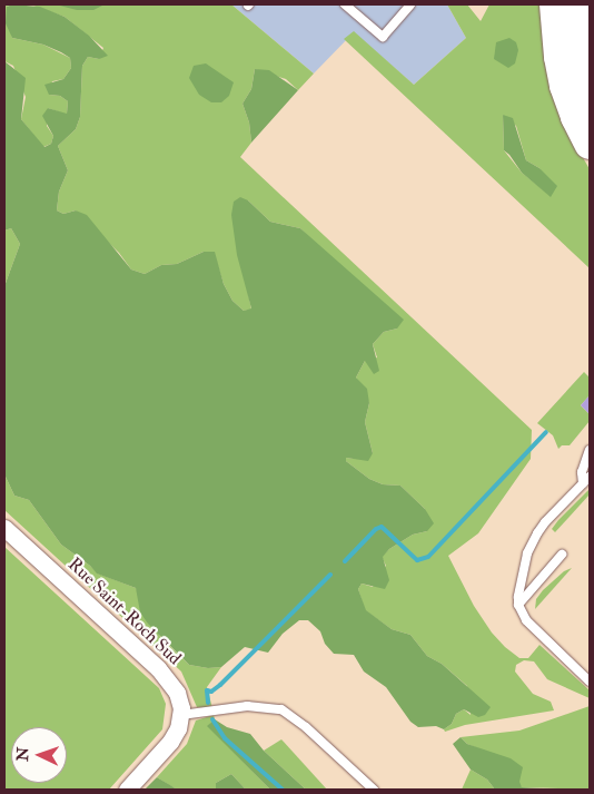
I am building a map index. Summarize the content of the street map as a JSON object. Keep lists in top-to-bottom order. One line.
{"streets":{"street":["Rue Saint-Roch Sud"]},"north":"left"}
